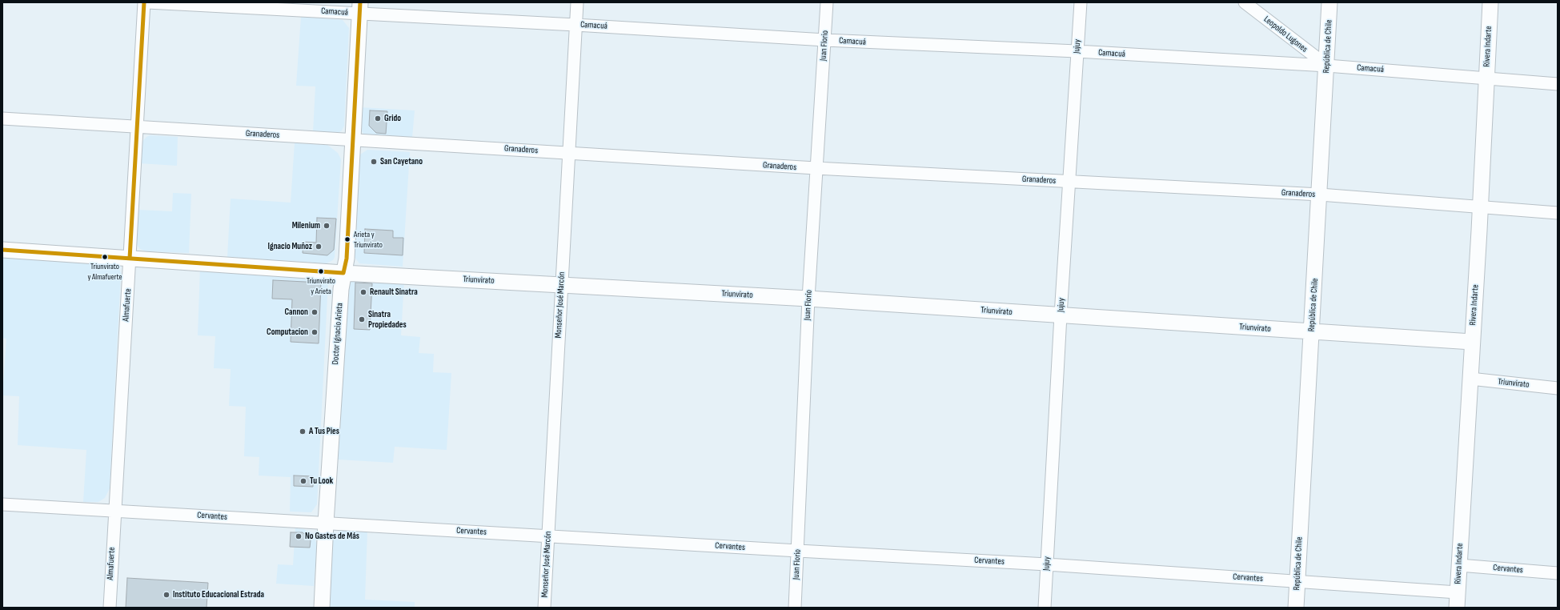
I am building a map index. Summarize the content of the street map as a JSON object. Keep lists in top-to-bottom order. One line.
{"streets":{"street":["Camacuá","Leopoldo Lugones","Juan Florio","Jujuy","República de Chile","Rivera Indarte","Granaderos","Triunvirato","Almafuerte","Monseñor José Marcón","Doctor Ignacio Arieta","Cervantes"]},"crossings":[["Camacuá","Leopoldo Lugones"],["Camacuá","Juan Florio"],["Camacuá","Jujuy"],["Camacuá","República de Chile"],["Camacuá","Rivera Indarte"],["Camacuá","Monseñor José Marcón"],["Camacuá","Doctor Ignacio Arieta"],["Leopoldo Lugones","República de Chile"],["Juan Florio","Granaderos"],["Juan Florio","Triunvirato"],["Juan Florio","Cervantes"],["Jujuy","Granaderos"],["Jujuy","Triunvirato"],["Jujuy","Cervantes"],["República de Chile","Granaderos"],["República de Chile","Triunvirato"],["República de Chile","Cervantes"],["Rivera Indarte","Granaderos"],["Rivera Indarte","Triunvirato"],["Rivera Indarte","Cervantes"],["Granaderos","Almafuerte"],["Granaderos","Monseñor José Marcón"],["Granaderos","Doctor Ignacio Arieta"],["Triunvirato","Almafuerte"],["Triunvirato","Monseñor José Marcón"],["Triunvirato","Doctor Ignacio Arieta"],["Almafuerte","Cervantes"],["Monseñor José Marcón","Cervantes"],["Doctor Ignacio Arieta","Cervantes"]],"places":["Grido","San Cayetano","Milenium","Arieta y Triunvirato","Ignacio Muñoz","Triunvirato y Almafuerte","Triunvirato y Arieta","Renault Sinatra","Cannon","Sinatra Propiedades","Computacion","A Tus Pies","Tu Look","No Gastes de Más","Instituto Educacional Estrada"]}
